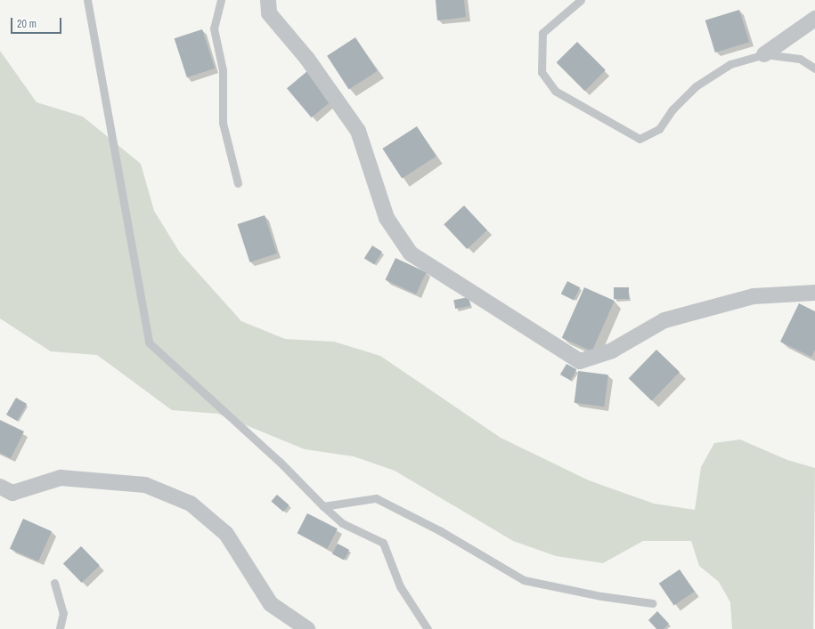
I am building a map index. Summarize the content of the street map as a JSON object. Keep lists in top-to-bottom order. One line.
{"scale_bar":"20 m"}
